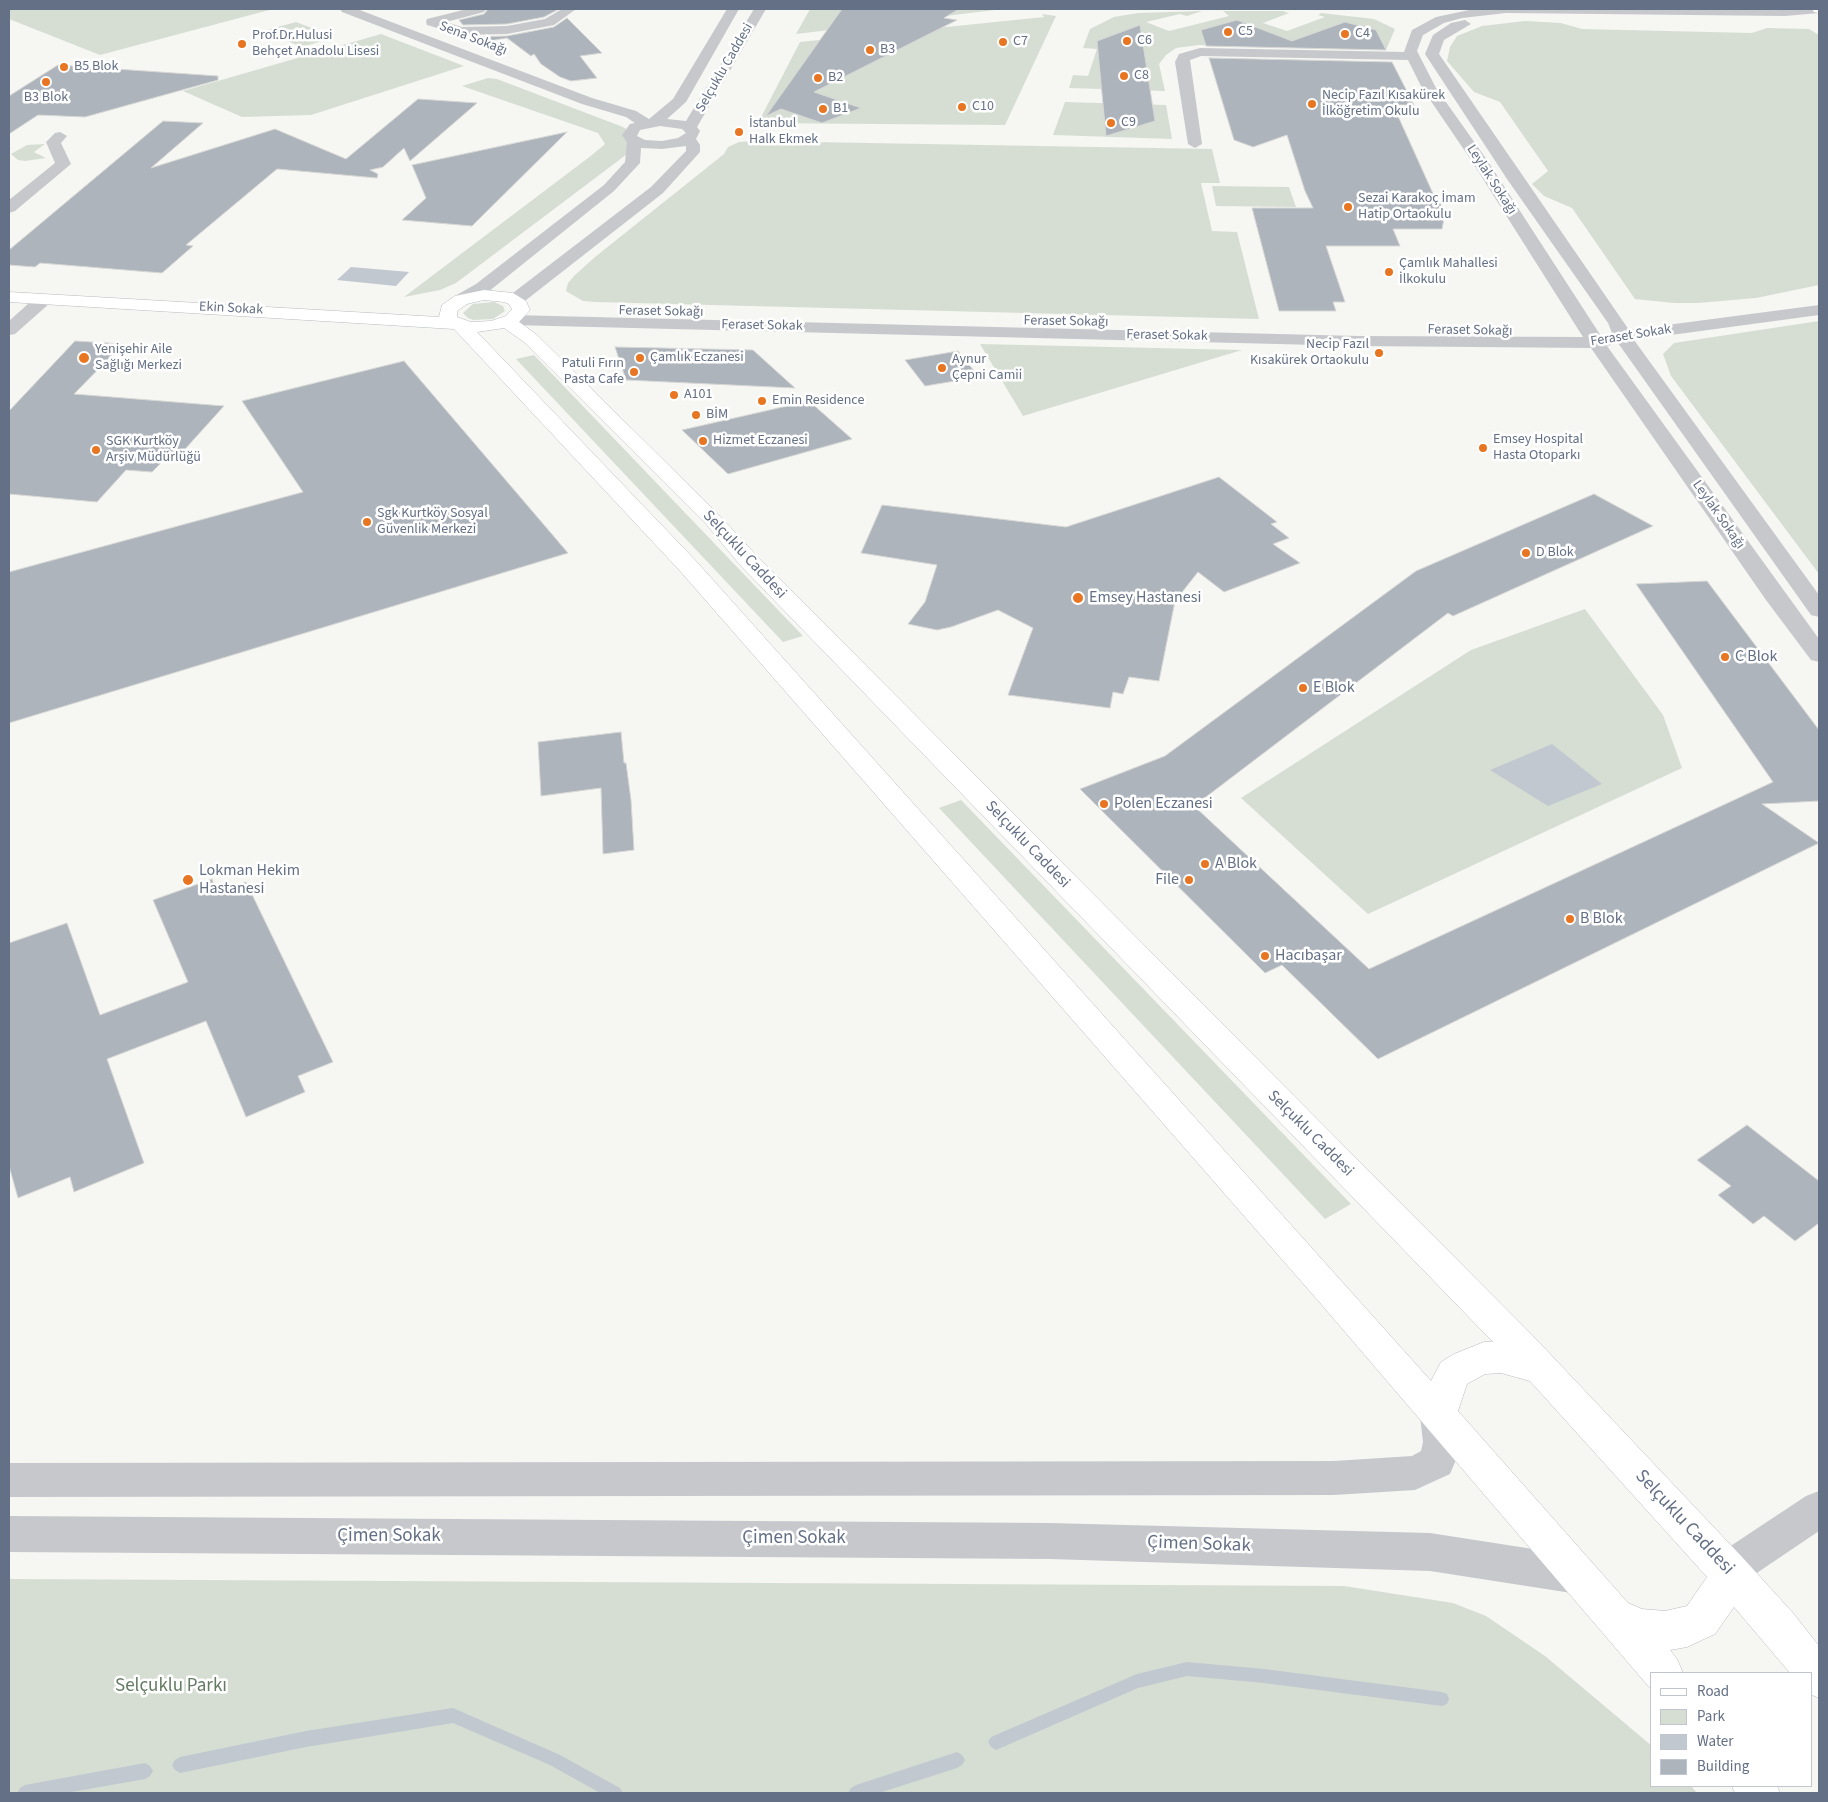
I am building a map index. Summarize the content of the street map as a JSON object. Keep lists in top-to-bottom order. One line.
{"streets":{"main road":["Selçuklu Caddesi","Ekin Sokak"],"street":["Sena Sokağı","Leylak Sokağı","Feraset Sokak","Çimen Sokak"]},"crossings":[["Selçuklu Caddesi","Feraset Sokak"],["Leylak Sokağı","Feraset Sokak"]],"parks":["Selçuklu Parkı"],"places":["C5","C4","C6","C7","Prof.Dr.Hulusi Behçet Anadolu Lisesi","B3","B5 Blok","C8","B2","B3 Blok","Necip Fazıl Kısakürek İlköğretim Okulu","C10","B1","C9","İstanbul Halk Ekmek","Sezai Karakoç İmam Hatip Ortaokulu","Çamlık Mahallesi İlkokulu","Necip Fazıl Kısakürek Ortaokulu","Yenişehir Aile Sağlığı Merkezi","Çamlık Eczanesi","Aynur Çepni Camii","Patuli Fırın Pasta Cafe","A101","Emin Residence","BİM","Hizmet Eczanesi","Emsey Hospital Hasta Otoparkı","SGK Kurtköy Arşiv Müdürlüğü","Sgk Kurtköy Sosyal Güvenlik Merkezi","D Blok","Emsey Hastanesi","C Blok","E Blok","Polen Eczanesi","A Blok","Lokman Hekim Hastanesi","File","B Blok","Hacıbaşar"],"legend":["Road","Park","Water","Building"]}
